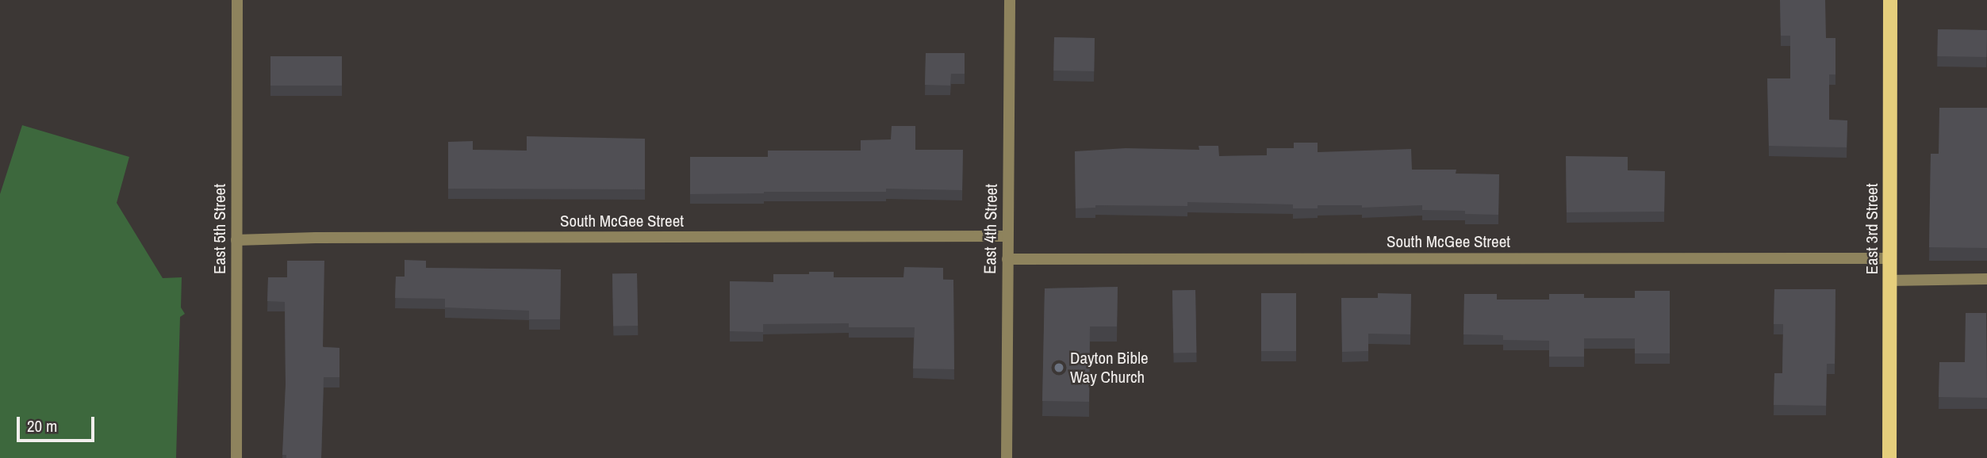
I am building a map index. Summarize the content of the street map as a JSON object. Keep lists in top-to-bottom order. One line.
{"streets":{"main road":["East 3rd Street"],"street":["South McGee Street","East 5th Street","East 4th Street"]},"crossings":[["South McGee Street","East 5th Street"],["South McGee Street","East 4th Street"],["South McGee Street","East 3rd Street"]],"places":["Dayton Bible Way Church"],"scale_bar":"20 m"}
